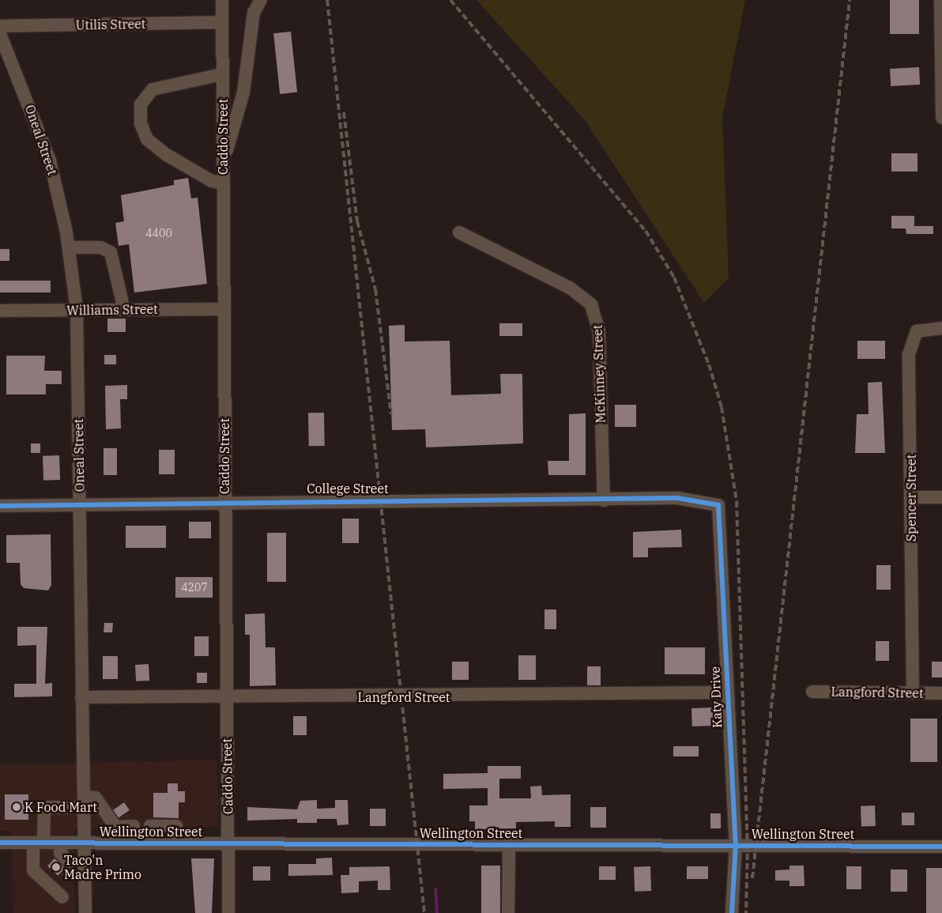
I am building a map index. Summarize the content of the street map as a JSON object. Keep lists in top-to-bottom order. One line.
{"streets":{"street":["Utilis Street","Caddo Street","Oneal Street","Williams Street","McKinney Street","College Street","Spencer Street","Langford Street","Katy Drive","Wellington Street"]},"crossings":[["Utilis Street","Caddo Street"],["Caddo Street","Williams Street"],["Caddo Street","College Street"],["Caddo Street","Langford Street"],["Caddo Street","Wellington Street"],["Oneal Street","Williams Street"],["Oneal Street","College Street"],["Oneal Street","Langford Street"],["Oneal Street","Wellington Street"],["McKinney Street","College Street"],["College Street","Katy Drive"],["Spencer Street","Langford Street"],["Langford Street","Katy Drive"],["Katy Drive","Wellington Street"]],"places":["K Food Mart","Taco'n Madre Primo"],"house_numbers":["4400","4207"]}
